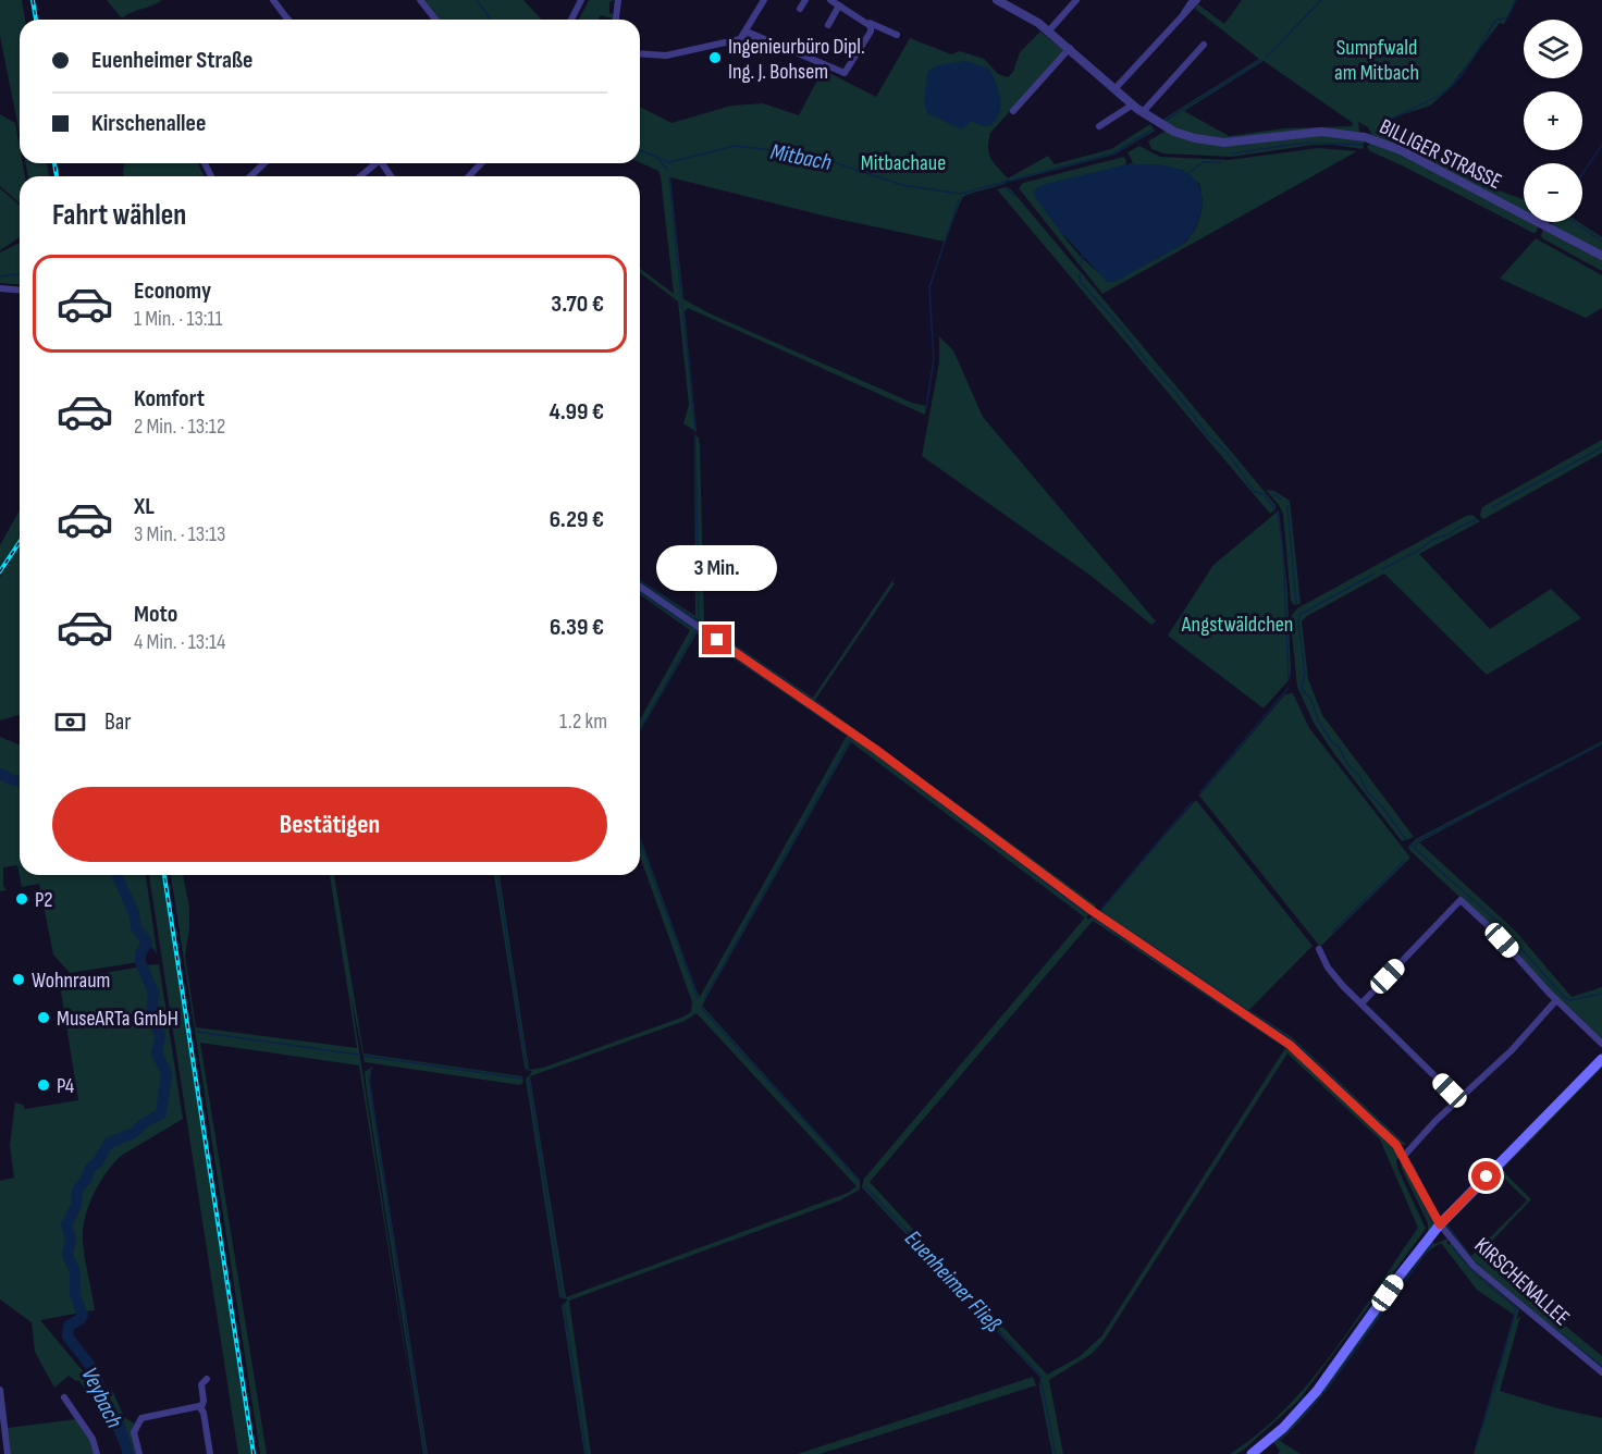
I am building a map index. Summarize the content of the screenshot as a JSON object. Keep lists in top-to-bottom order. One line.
{"streets":{"street":["BILLIGER STRASSE","KIRSCHENALLEE"]},"water":["Mitbach","Euenheimer Fließ","Veybach"],"parks":["Sumpfwald am Mitbach","Mitbachaue","Angstwäldchen"],"places":["Ingenieurbüro Dipl. Ing. J. Bohsem","P2","Wohnraum","MuseARTa GmbH","P4"],"page":{"map_buttons":["+","−"],"banner":["Euenheimer Straße","Kirschenallee"],"heading":"Fahrt wählen","list":[{"name":"Economy","note":"1 Min. · 13:11","value":"3.70 €"},{"name":"Komfort","note":"2 Min. · 13:12","value":"4.99 €"},{"name":"XL","note":"3 Min. · 13:13","value":"6.29 €"},{"name":"Moto","note":"4 Min. · 13:14","value":"6.39 €"}],"bubble":"3 Min.","pay":["Bar","1.2 km"],"buttons":"Bestätigen"}}
